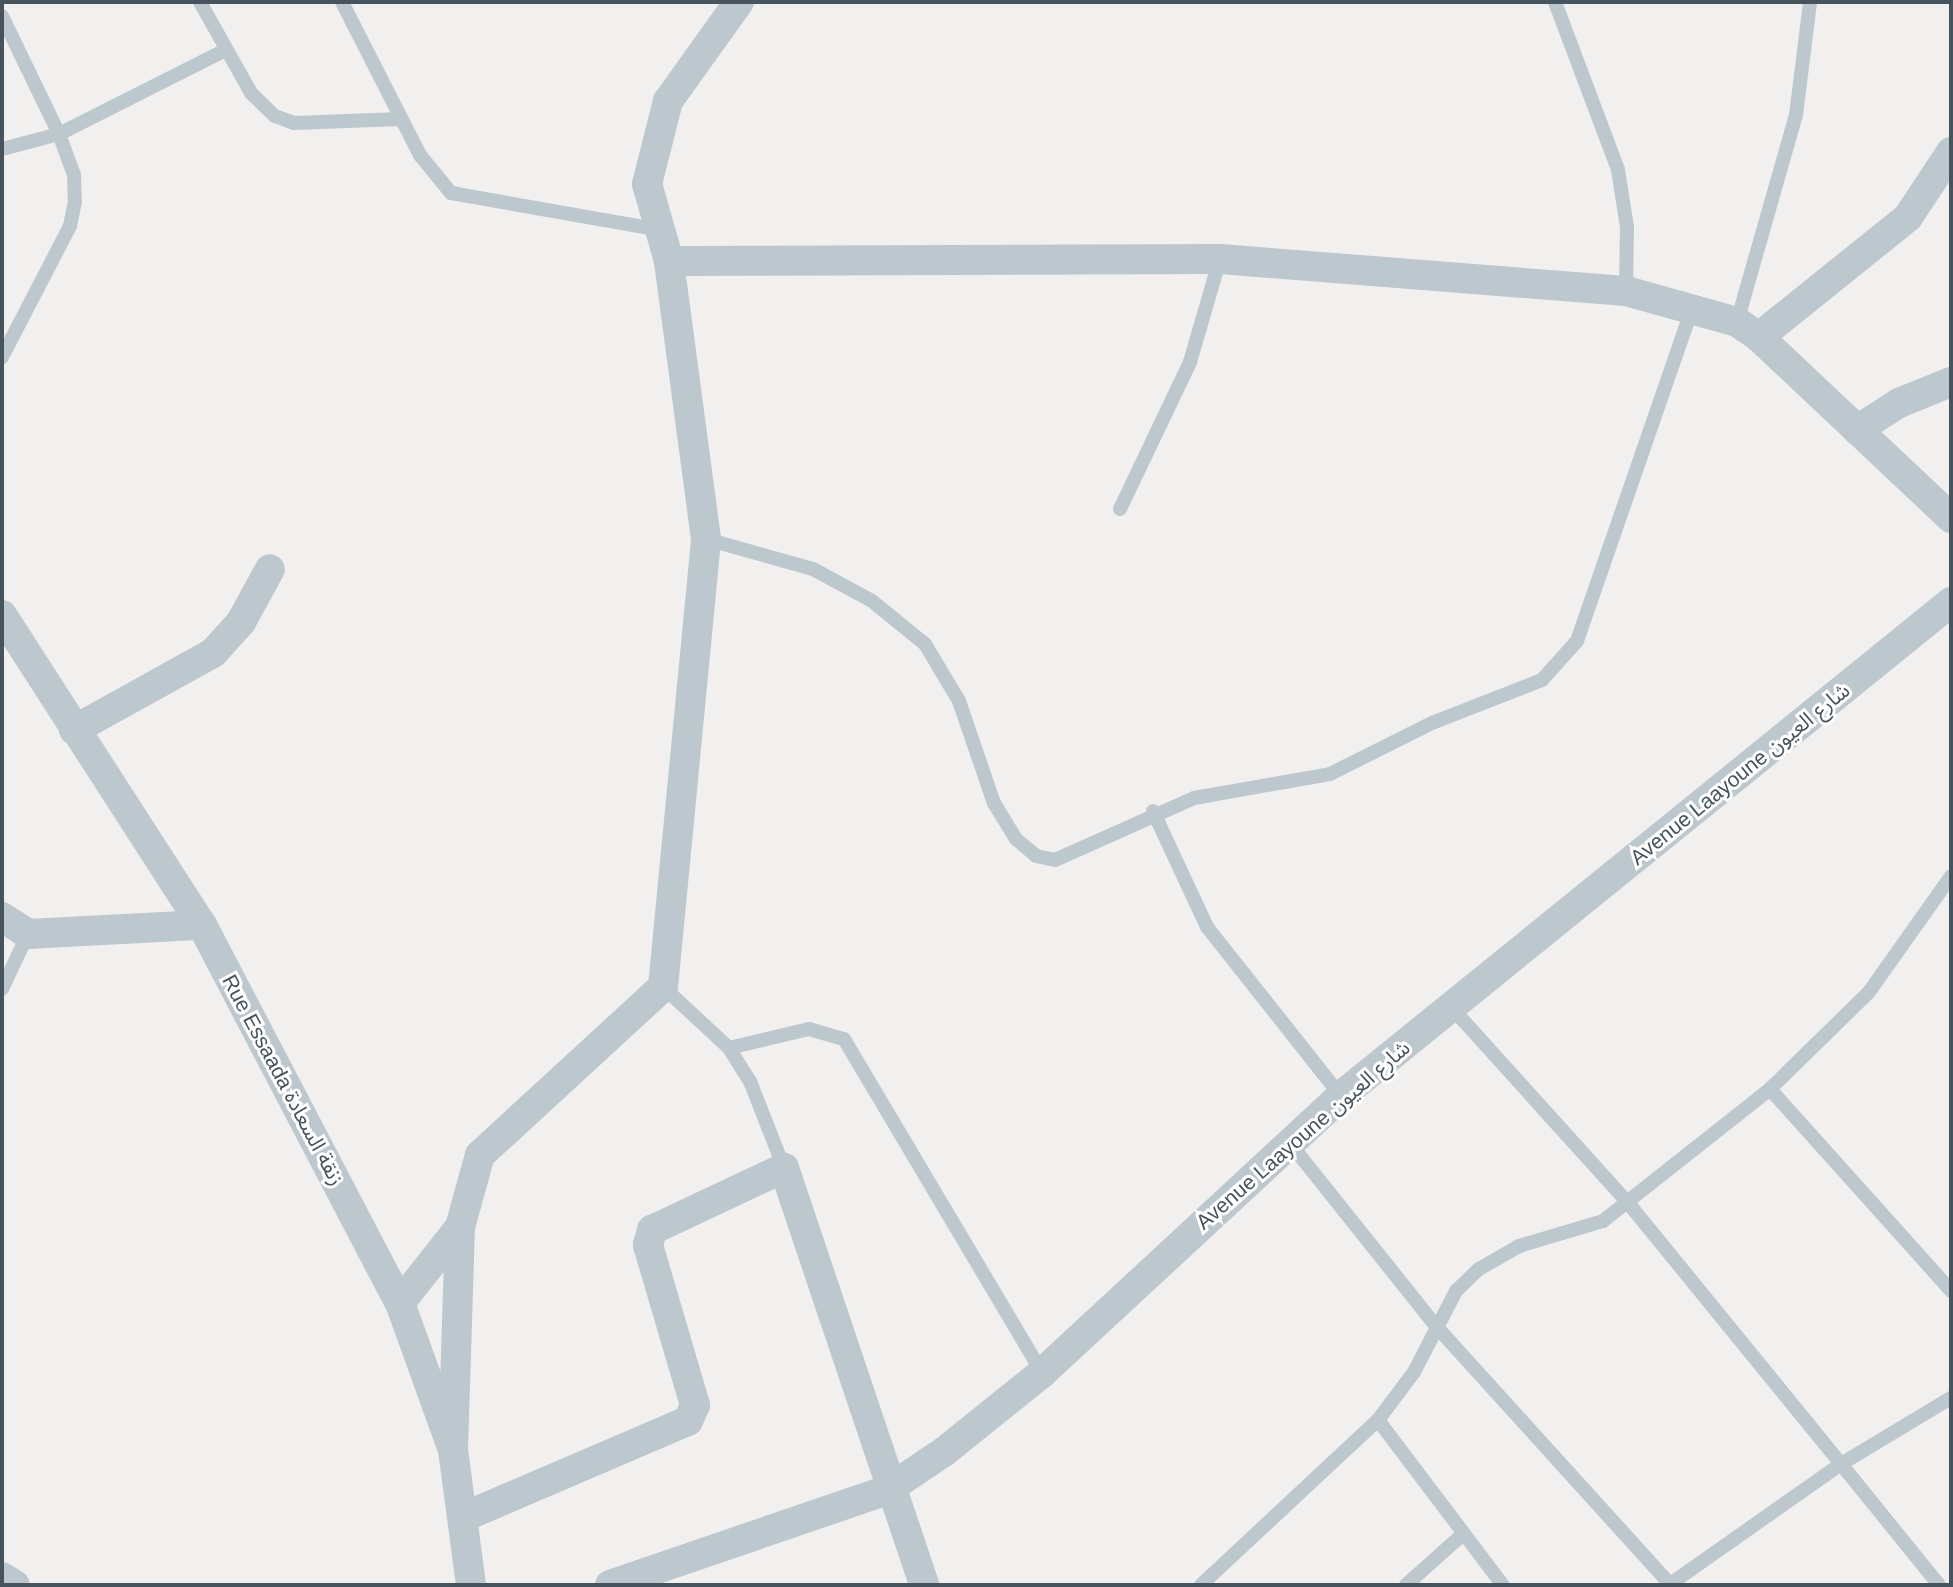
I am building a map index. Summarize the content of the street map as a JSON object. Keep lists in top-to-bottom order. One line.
{"streets":{"street":["Avenue Laayoune شارع العيون","Rue Essaada زنقة السعادة"]}}
